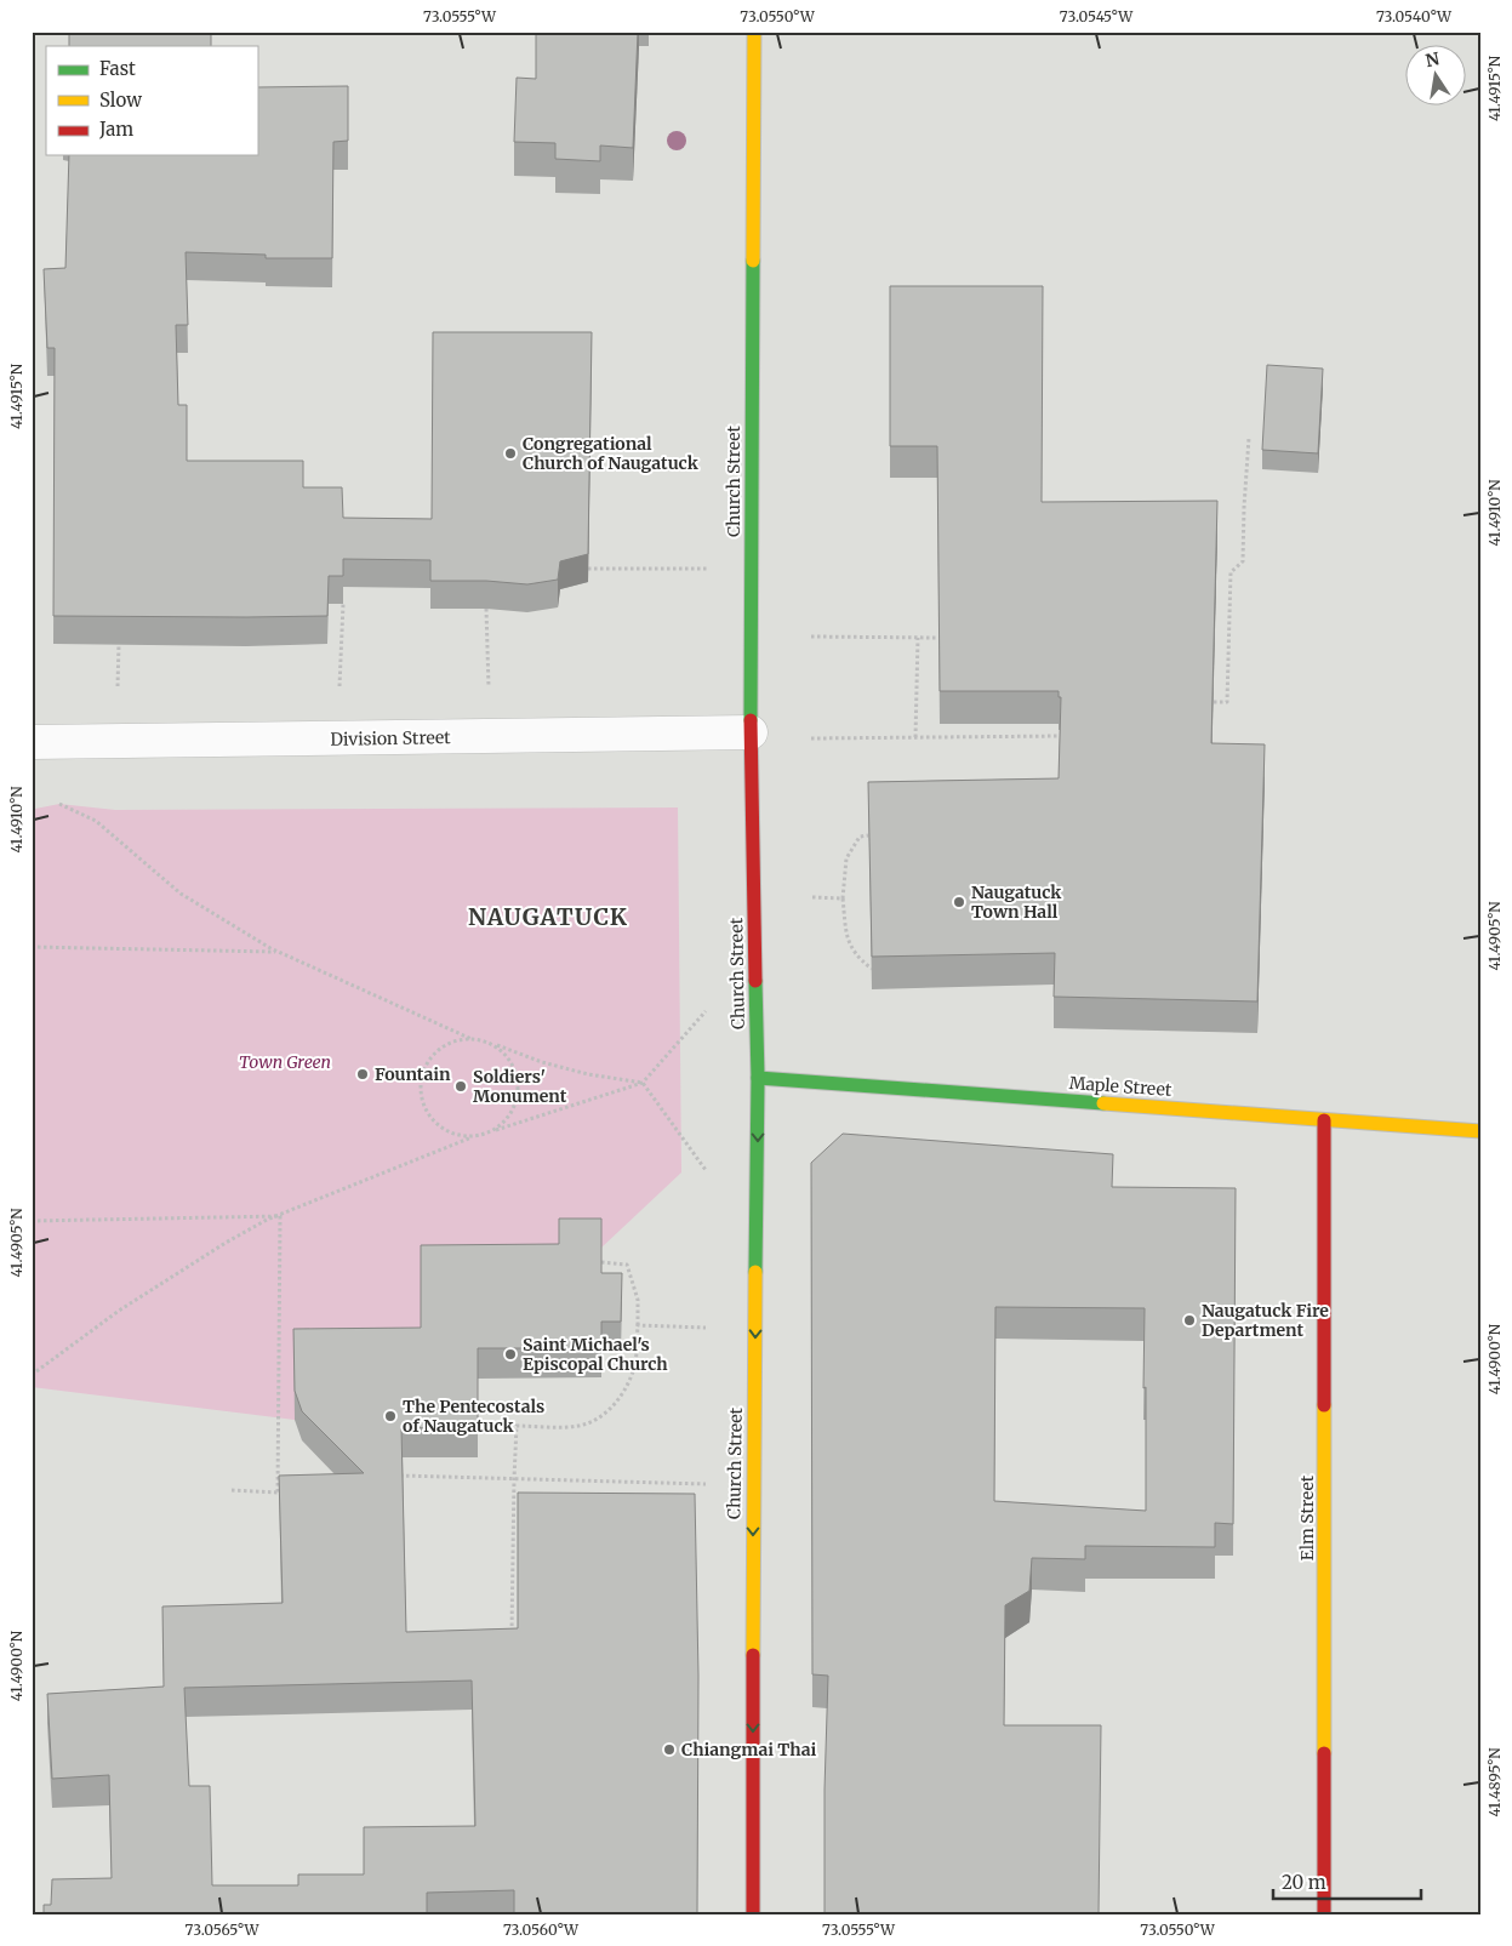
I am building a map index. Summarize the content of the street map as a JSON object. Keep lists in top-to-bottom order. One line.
{"streets":{"street":["Church Street","Division Street","Maple Street","Elm Street"]},"crossings":[["Church Street","Division Street"],["Church Street","Maple Street"],["Maple Street","Elm Street"]],"one_way":["Church Street"],"districts":["NAUGATUCK"],"parks":["Town Green"],"places":["Congregational Church of Naugatuck","Naugatuck Town Hall","Fountain","Soldiers' Monument","Naugatuck Fire Department","Saint Michael's Episcopal Church","The Pentecostals of Naugatuck","Chiangmai Thai"],"legend":["Fast","Slow","Jam"],"scale_bar":"20 m","north":"top","coordinates":["73.0555°W","73.0550°W","73.0545°W","73.0540°W","41.4915°N","41.4910°N","41.4905°N","41.4900°N","41.4895°N","73.0565°W","73.0560°W"]}
